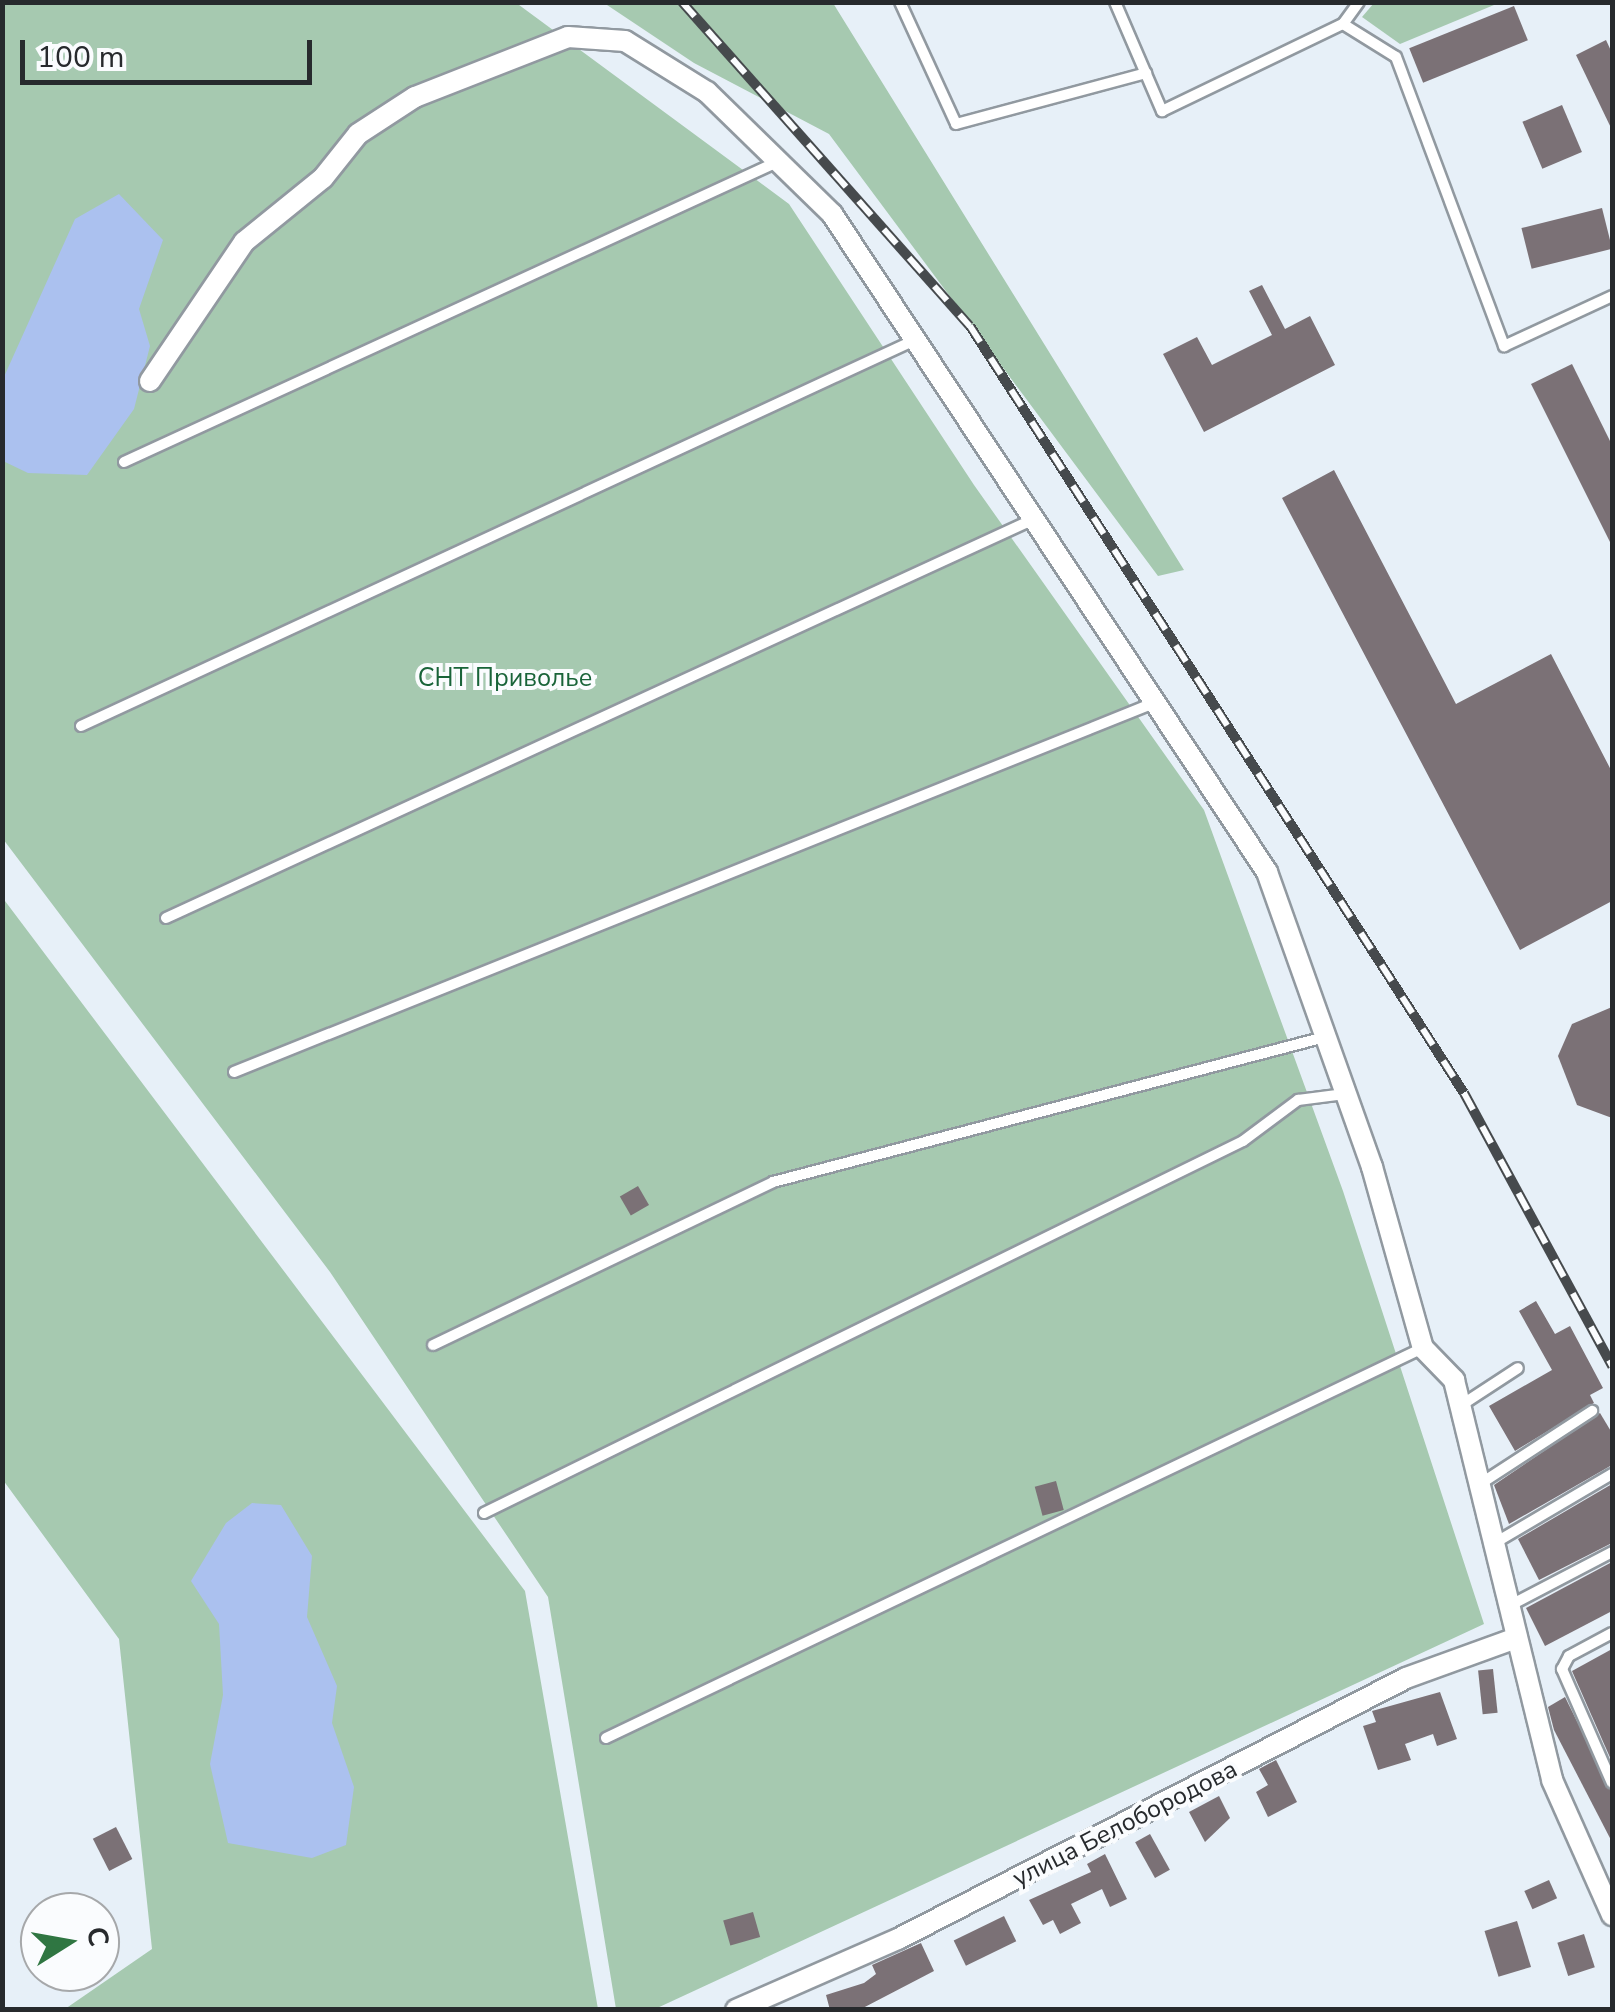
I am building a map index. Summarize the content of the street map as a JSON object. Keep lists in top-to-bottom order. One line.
{"streets":{"street":["улица Белобородова"]},"parks":["СНТ Приволье"],"scale_bar":"100 m","north":"right"}
